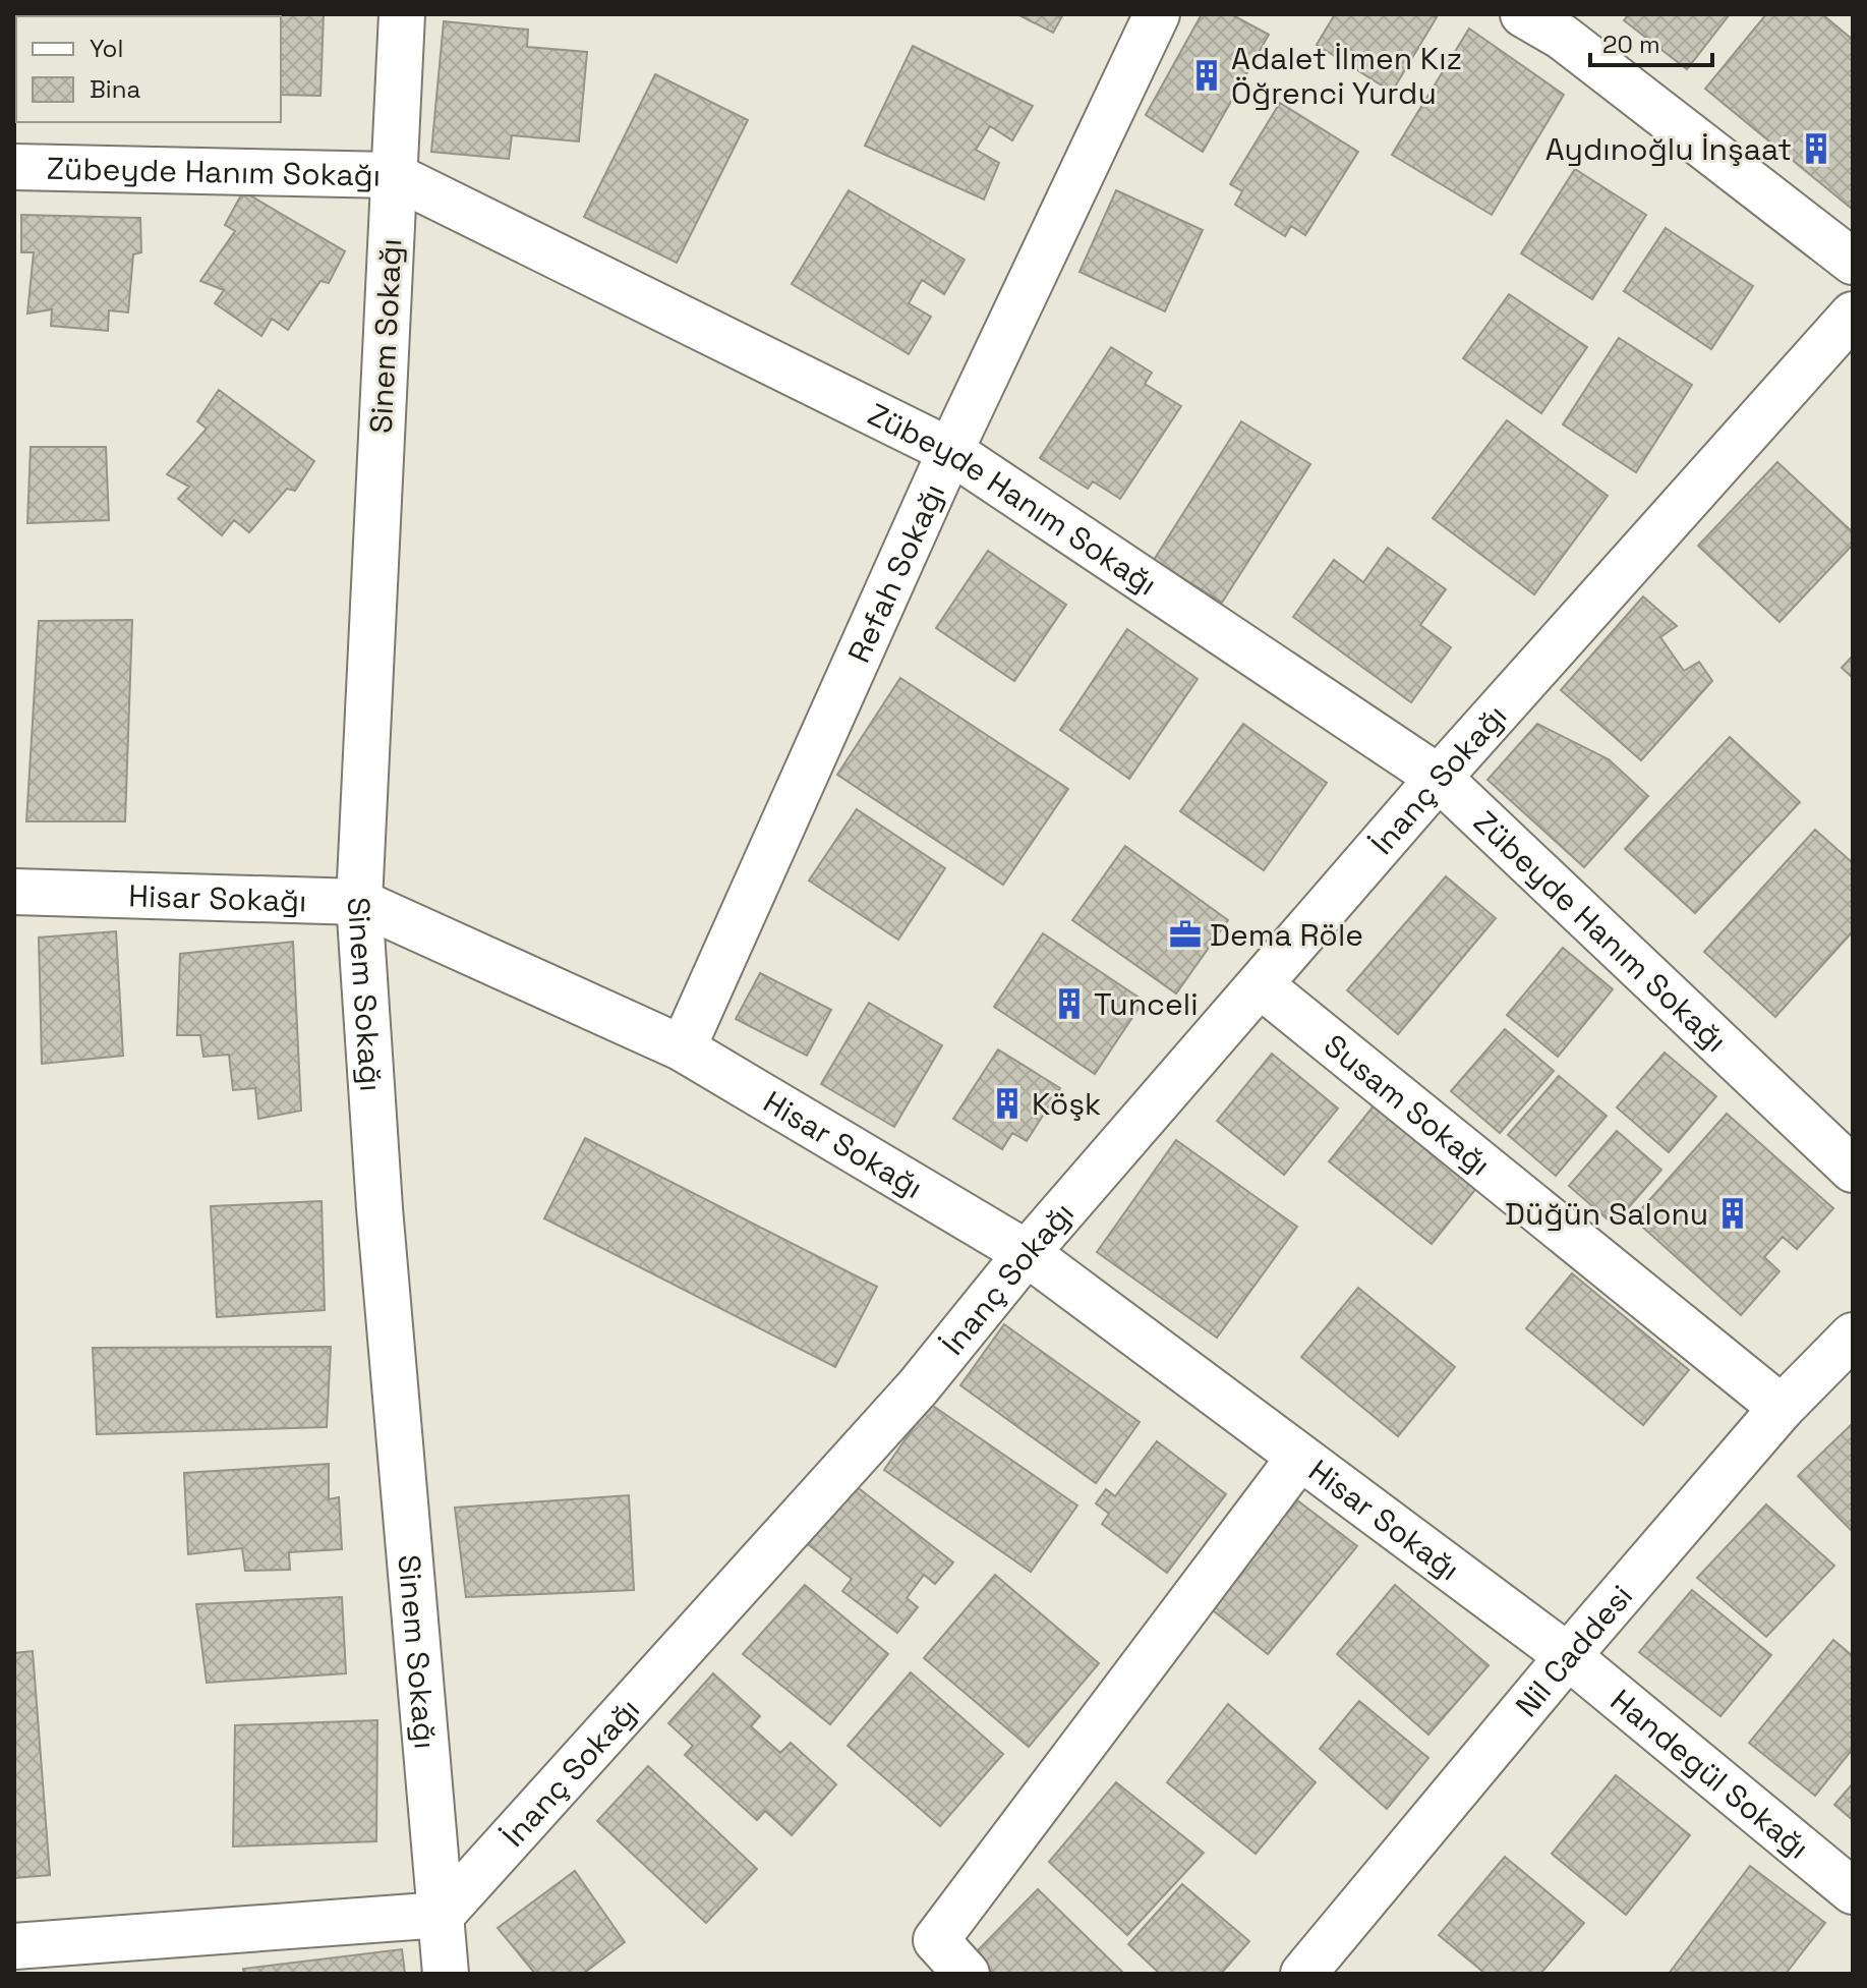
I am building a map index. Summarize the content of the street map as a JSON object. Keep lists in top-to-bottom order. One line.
{"streets":{"street":["Zübeyde Hanım Sokağı","Sinem Sokağı","Refah Sokağı","İnanç Sokağı","Hisar Sokağı","Susam Sokağı","Nil Caddesi","Handegül Sokağı"]},"crossings":[["Zübeyde Hanım Sokağı","Sinem Sokağı"],["Zübeyde Hanım Sokağı","Refah Sokağı"],["Zübeyde Hanım Sokağı","İnanç Sokağı"],["Sinem Sokağı","İnanç Sokağı"],["Sinem Sokağı","Hisar Sokağı"],["Refah Sokağı","Hisar Sokağı"],["İnanç Sokağı","Hisar Sokağı"],["İnanç Sokağı","Susam Sokağı"],["Hisar Sokağı","Nil Caddesi"],["Hisar Sokağı","Handegül Sokağı"],["Susam Sokağı","Nil Caddesi"],["Nil Caddesi","Handegül Sokağı"]],"places":{"building":["Adalet İlmen Kız Öğrenci Yurdu","Aydınoğlu İnşaat","Tunceli","Köşk","Düğün Salonu"],"office":["Dema Röle"]},"legend":["Yol","Bina"],"scale_bar":"20 m"}
